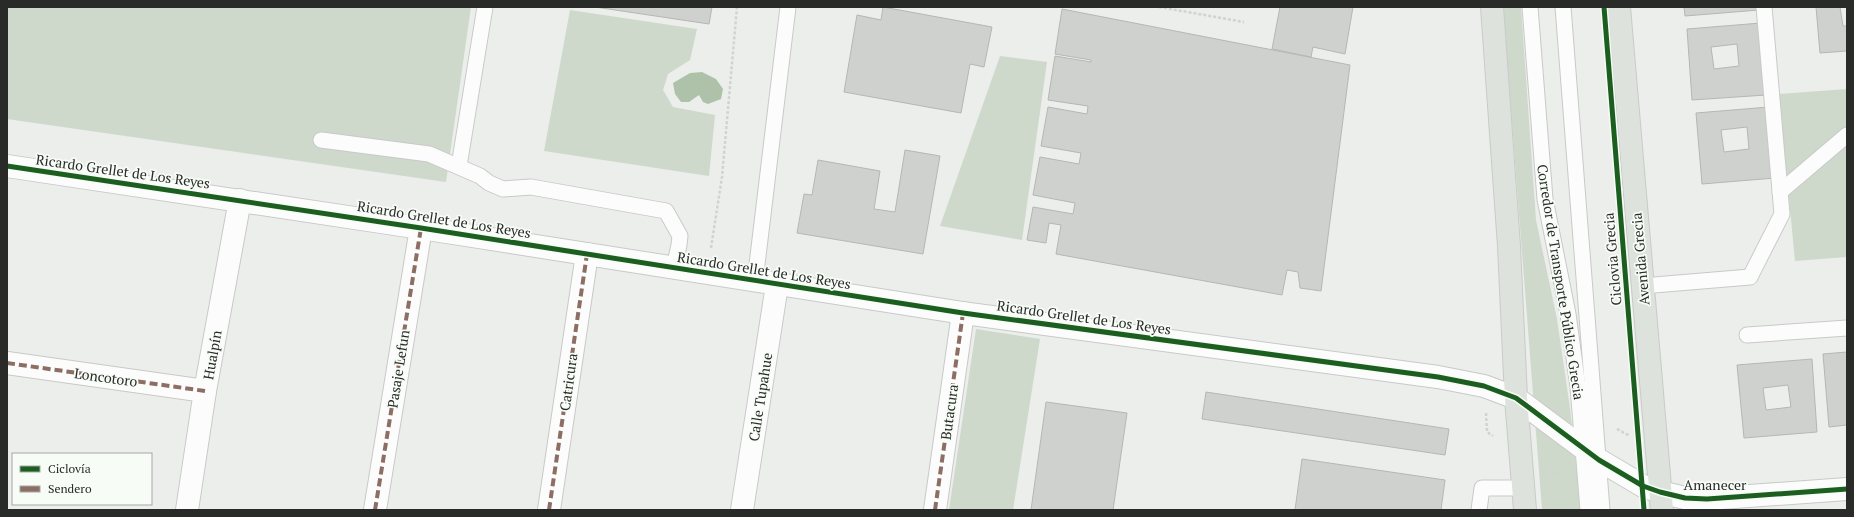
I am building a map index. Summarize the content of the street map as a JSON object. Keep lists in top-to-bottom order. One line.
{"streets":{"main road":["Avenida Grecia"],"street":["Ricardo Grellet de Los Reyes","Hualpín","Pasaje Lefun","Loncotoro","Catricura","Calle Tupahue","Butacura","Amanecer"],"lane":["Corredor de Transporte Público Grecia"],"cycle path":["Ciclovia Grecia"]},"crossings":[["Ricardo Grellet de Los Reyes","Hualpín"],["Ricardo Grellet de Los Reyes","Pasaje Lefun"],["Ricardo Grellet de Los Reyes","Catricura"],["Ricardo Grellet de Los Reyes","Calle Tupahue"],["Ricardo Grellet de Los Reyes","Butacura"],["Ricardo Grellet de Los Reyes","Amanecer"],["Avenida Grecia","Amanecer"],["Corredor de Transporte Público Grecia","Amanecer"],["Hualpín","Loncotoro"]],"legend":["Ciclovía","Sendero"]}
